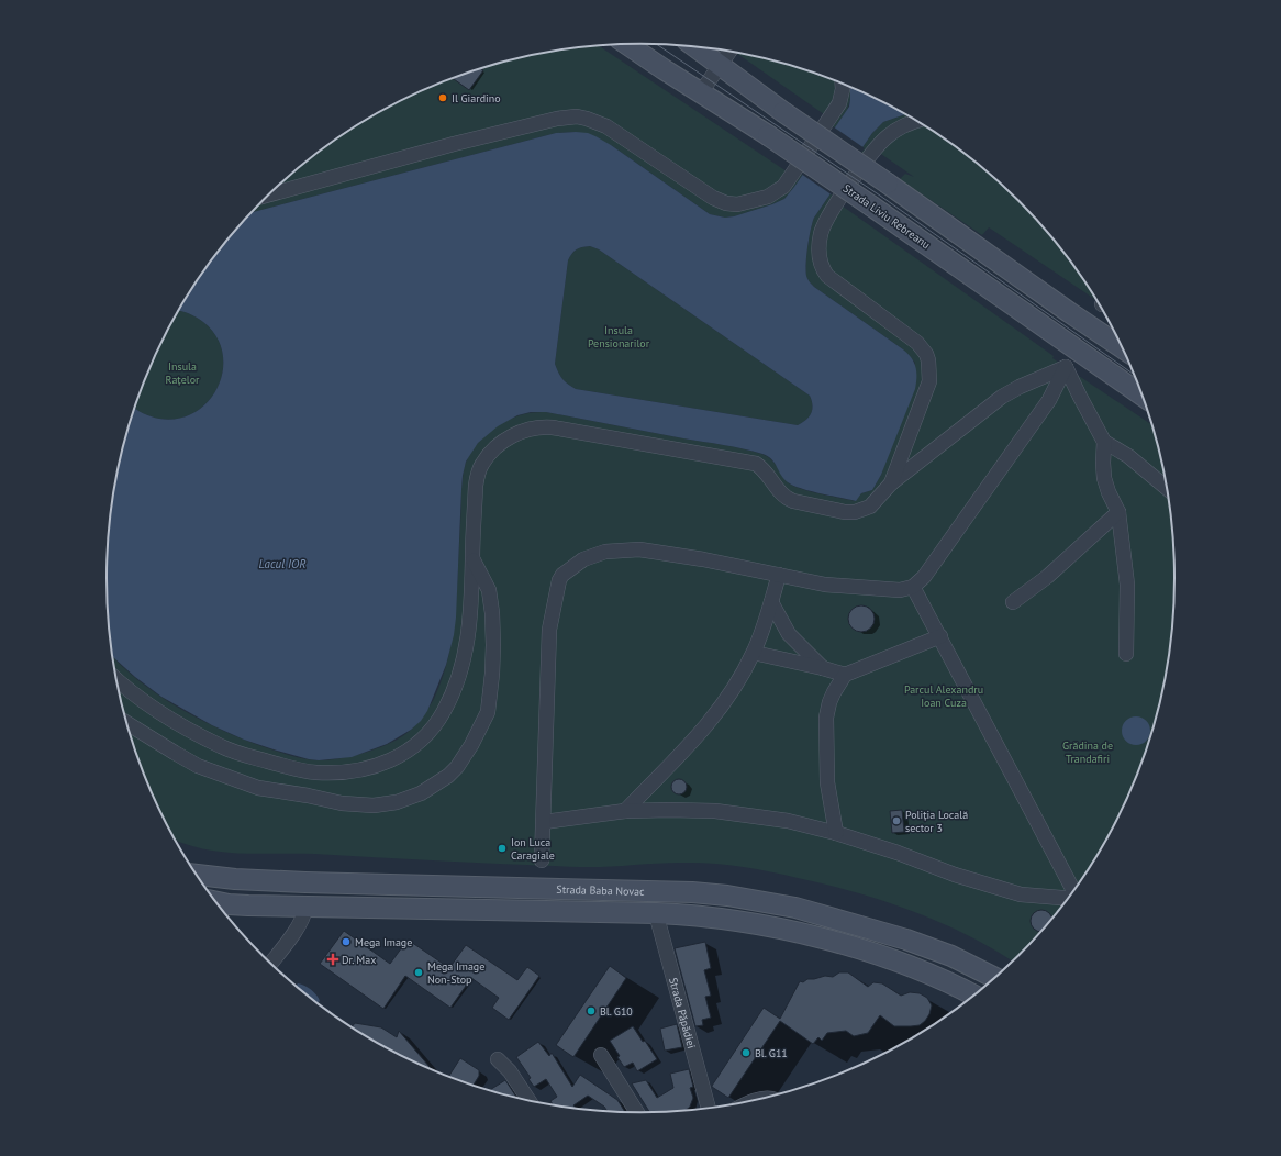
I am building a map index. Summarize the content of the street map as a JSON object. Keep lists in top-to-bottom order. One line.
{"streets":{"main road":["Strada Liviu Rebreanu","Strada Baba Novac"],"street":["Strada Păpădiei"]},"crossings":[["Strada Baba Novac","Strada Păpădiei"]],"water":["Lacul IOR"],"parks":["Insula Pensionarilor","Insula Rațelor","Parcul Alexandru Ioan Cuza","Grădina de Trandafiri"],"places":{"other":["Il Giardino","Poliția Locală sector 3","Ion Luca Caragiale","Mega Image","Mega Image Non-Stop","Bl. G10","Bl. G11"],"health":["Dr. Max"]}}
